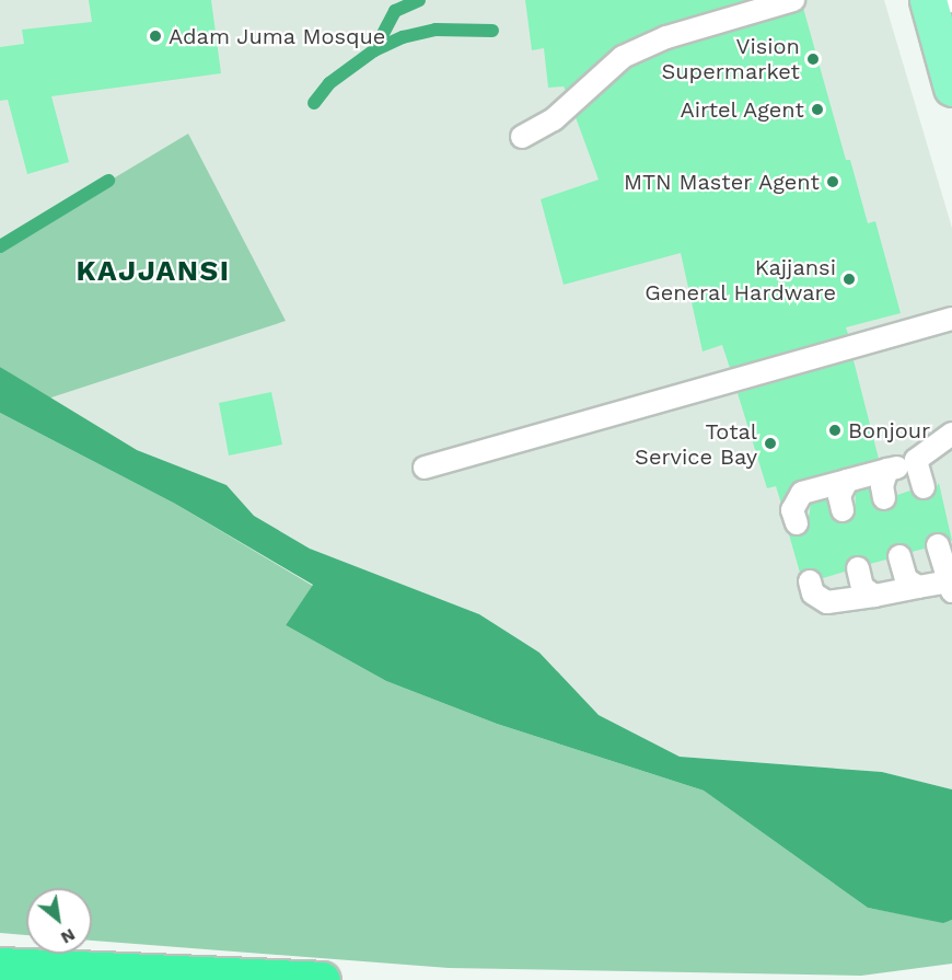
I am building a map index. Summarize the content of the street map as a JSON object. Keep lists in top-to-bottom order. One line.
{"districts":["KAJJANSI"],"places":["Adam Juma Mosque","Vision Supermarket","Airtel Agent","MTN Master Agent","Kajjansi General Hardware","Bonjour","Total Service Bay"],"north":"bottom right"}
